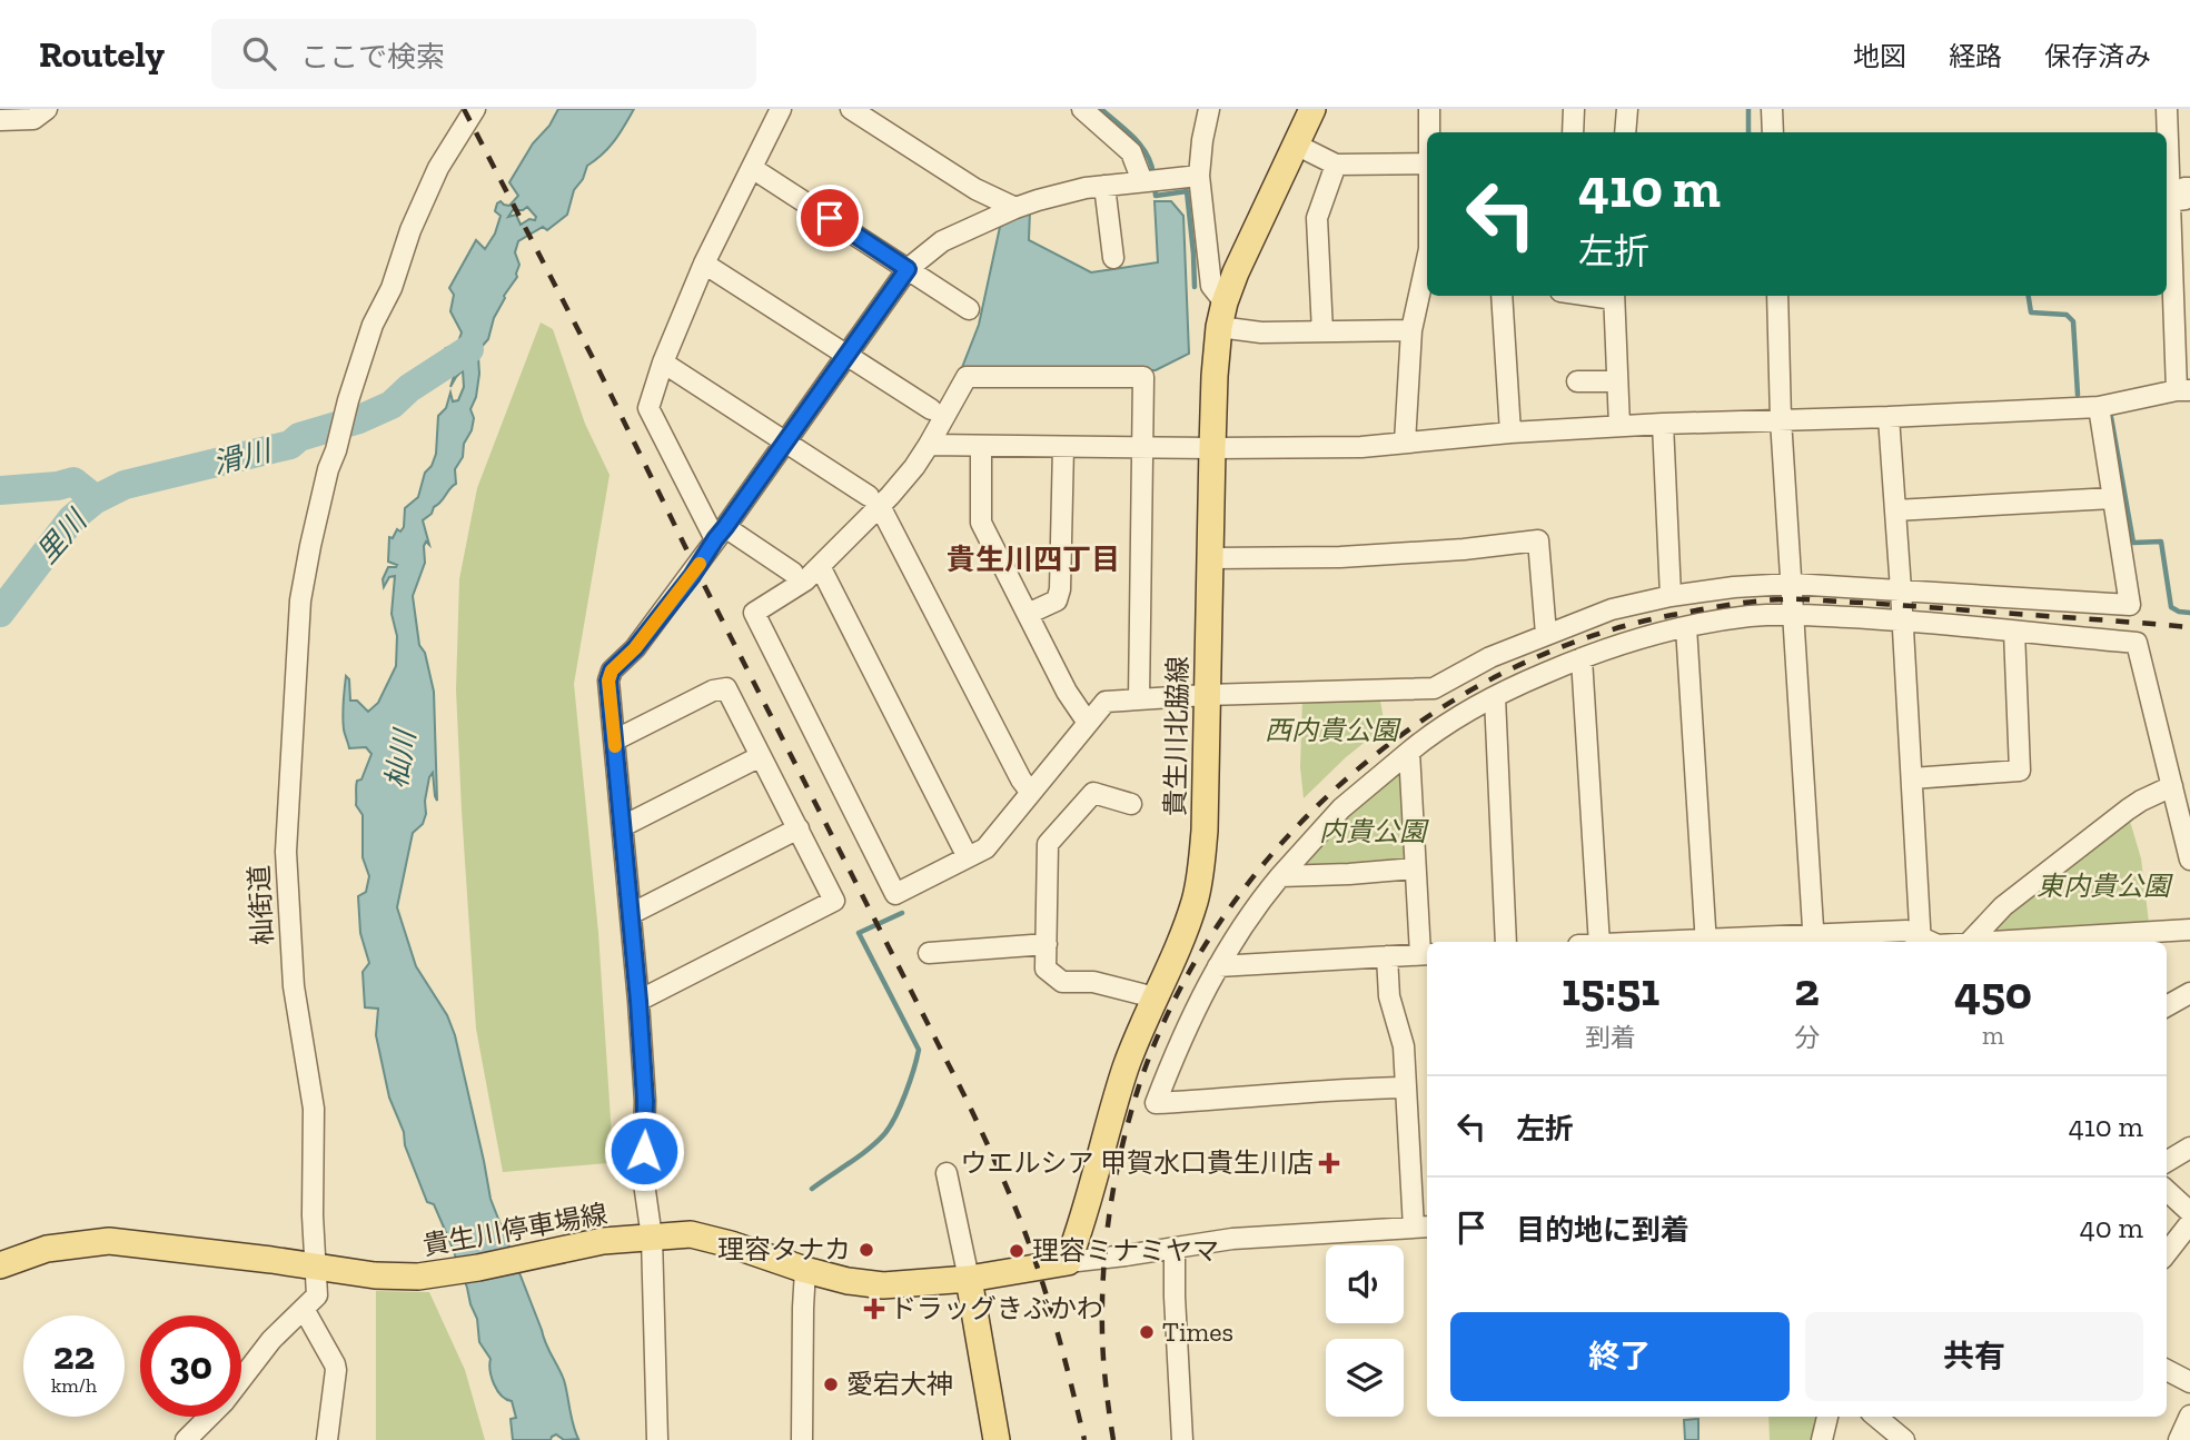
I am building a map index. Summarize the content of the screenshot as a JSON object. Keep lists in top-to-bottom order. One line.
{"streets":{"main road":["貴生川北脇線","貴生川停車場線"],"street":["杣街道"]},"crossings":[["杣街道","貴生川停車場線"]],"districts":["貴生川四丁目"],"water":["滑川","里川","杣川"],"parks":["西内貴公園","内貴公園","東内貴公園"],"places":{"health":["ウエルシア 甲賀水口貴生川店","ドラッグきぶかわ"],"other":["理容タナカ","理容ミナミヤマ","Times","愛宕大神"]},"page":{"header":"Routely","search":"ここで検索","nav":["地図","経路","保存済み"],"turn":["410 m","左折"],"eta":["15:51","到着","2","分","450","m"],"list":[{"name":"左折","value":"410 m"},{"name":"目的地に到着","value":"40 m"}],"buttons":["終了","共有"],"speed":"22 km/h","limit":"30"}}
